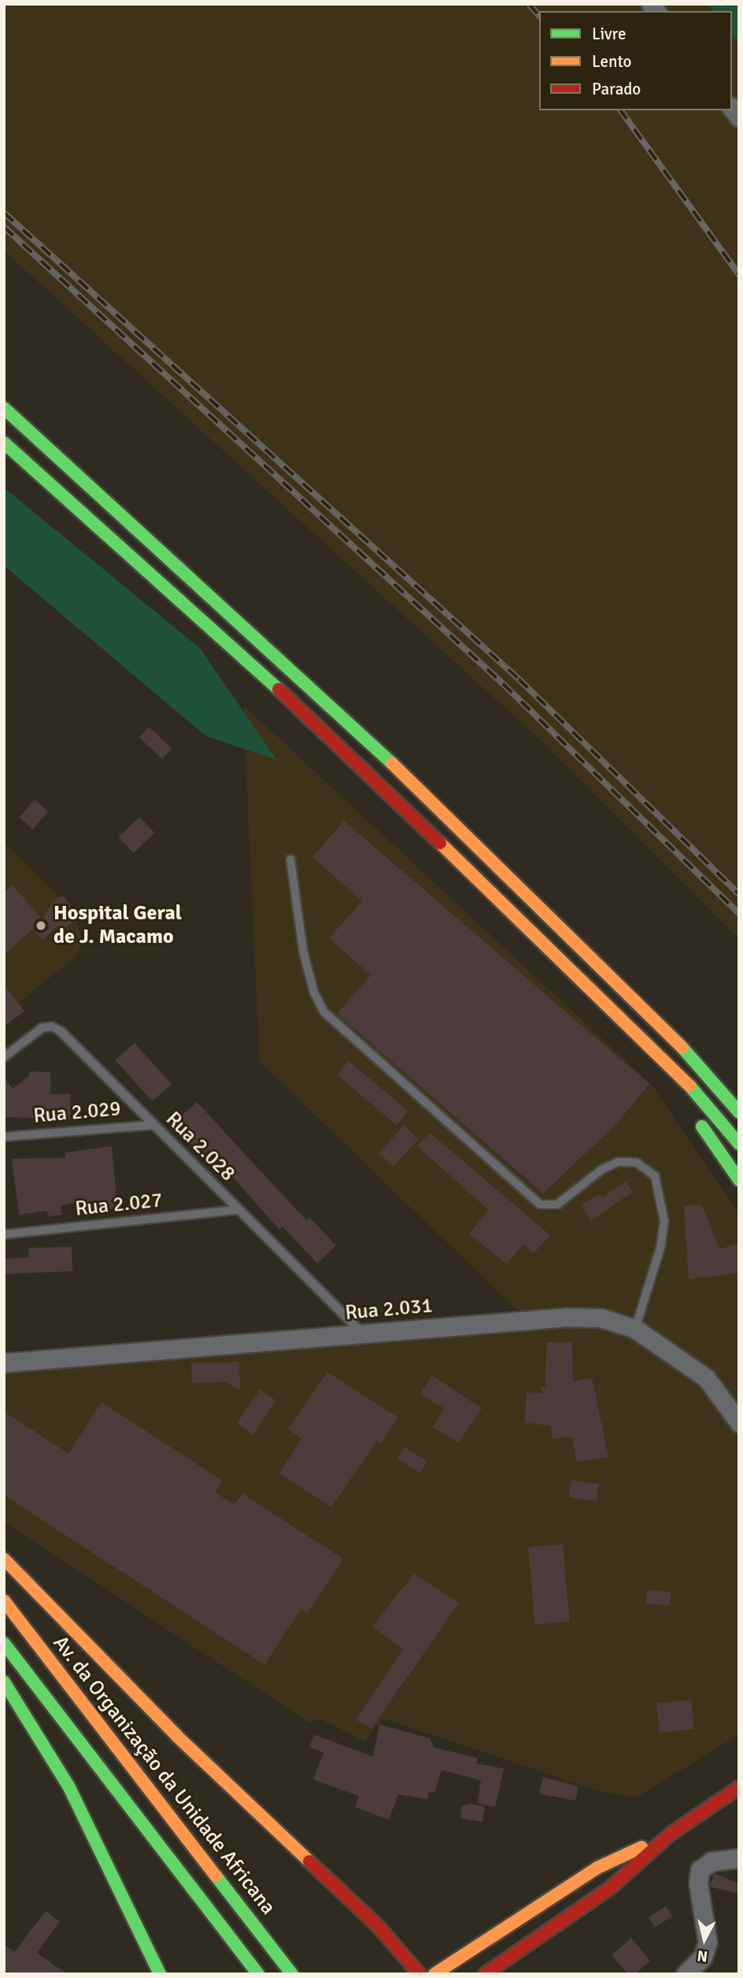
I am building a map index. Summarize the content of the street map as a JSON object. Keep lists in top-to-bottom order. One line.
{"streets":{"highway":["Av. da Organização da Unidade Africana"],"street":["Rua 2.031"],"lane":["Rua 2.029","Rua 2.028","Rua 2.027"]},"crossings":[["Rua 2.029","Rua 2.028"],["Rua 2.028","Rua 2.027"],["Rua 2.028","Rua 2.031"]],"places":["Hospital Geral de J. Macamo"],"legend":["Livre","Lento","Parado"],"north":"bottom"}
